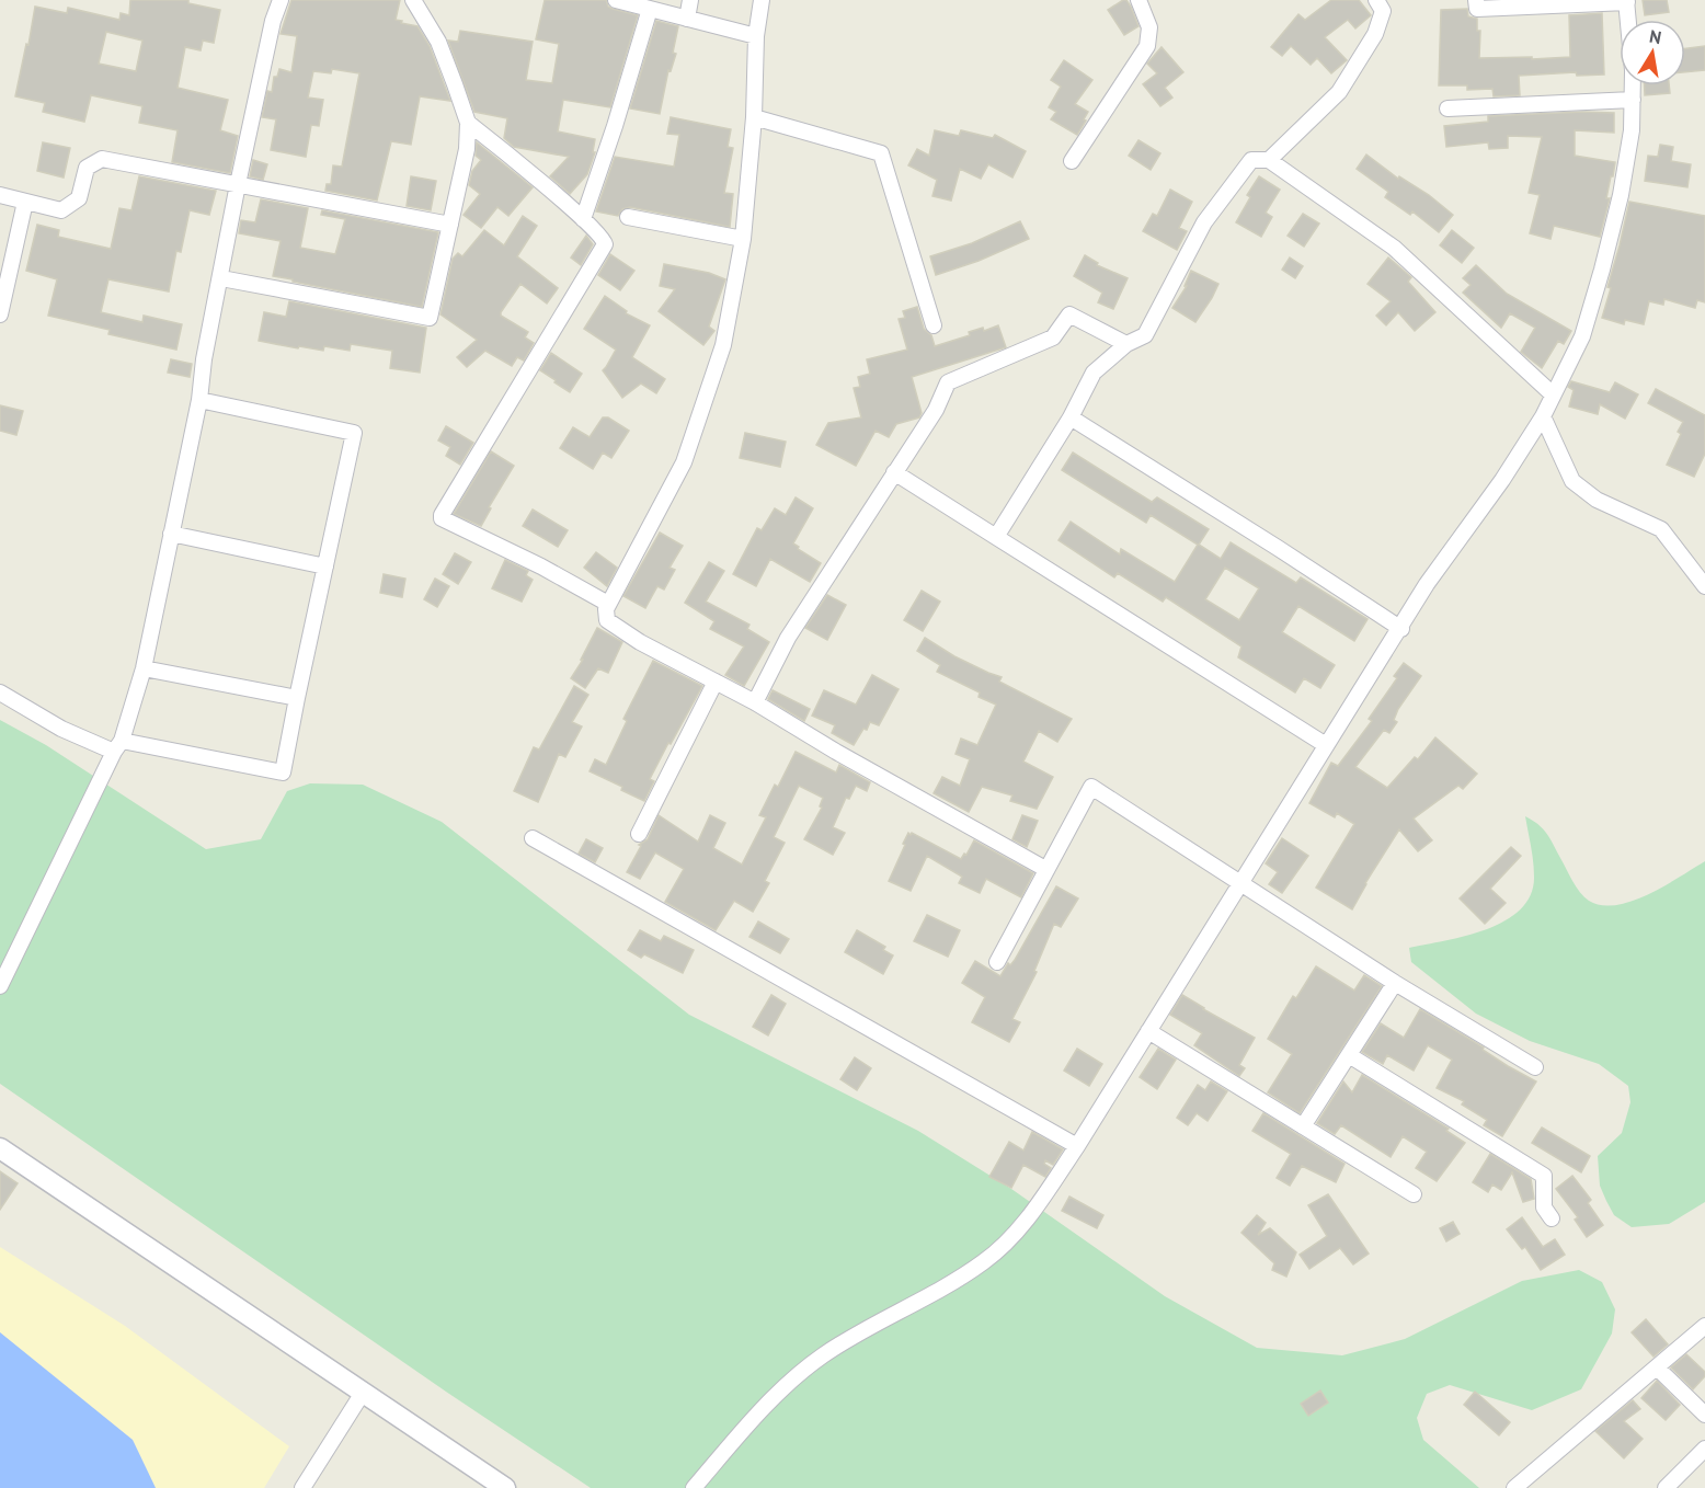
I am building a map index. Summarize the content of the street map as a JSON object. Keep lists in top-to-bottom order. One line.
{"north":"top"}
